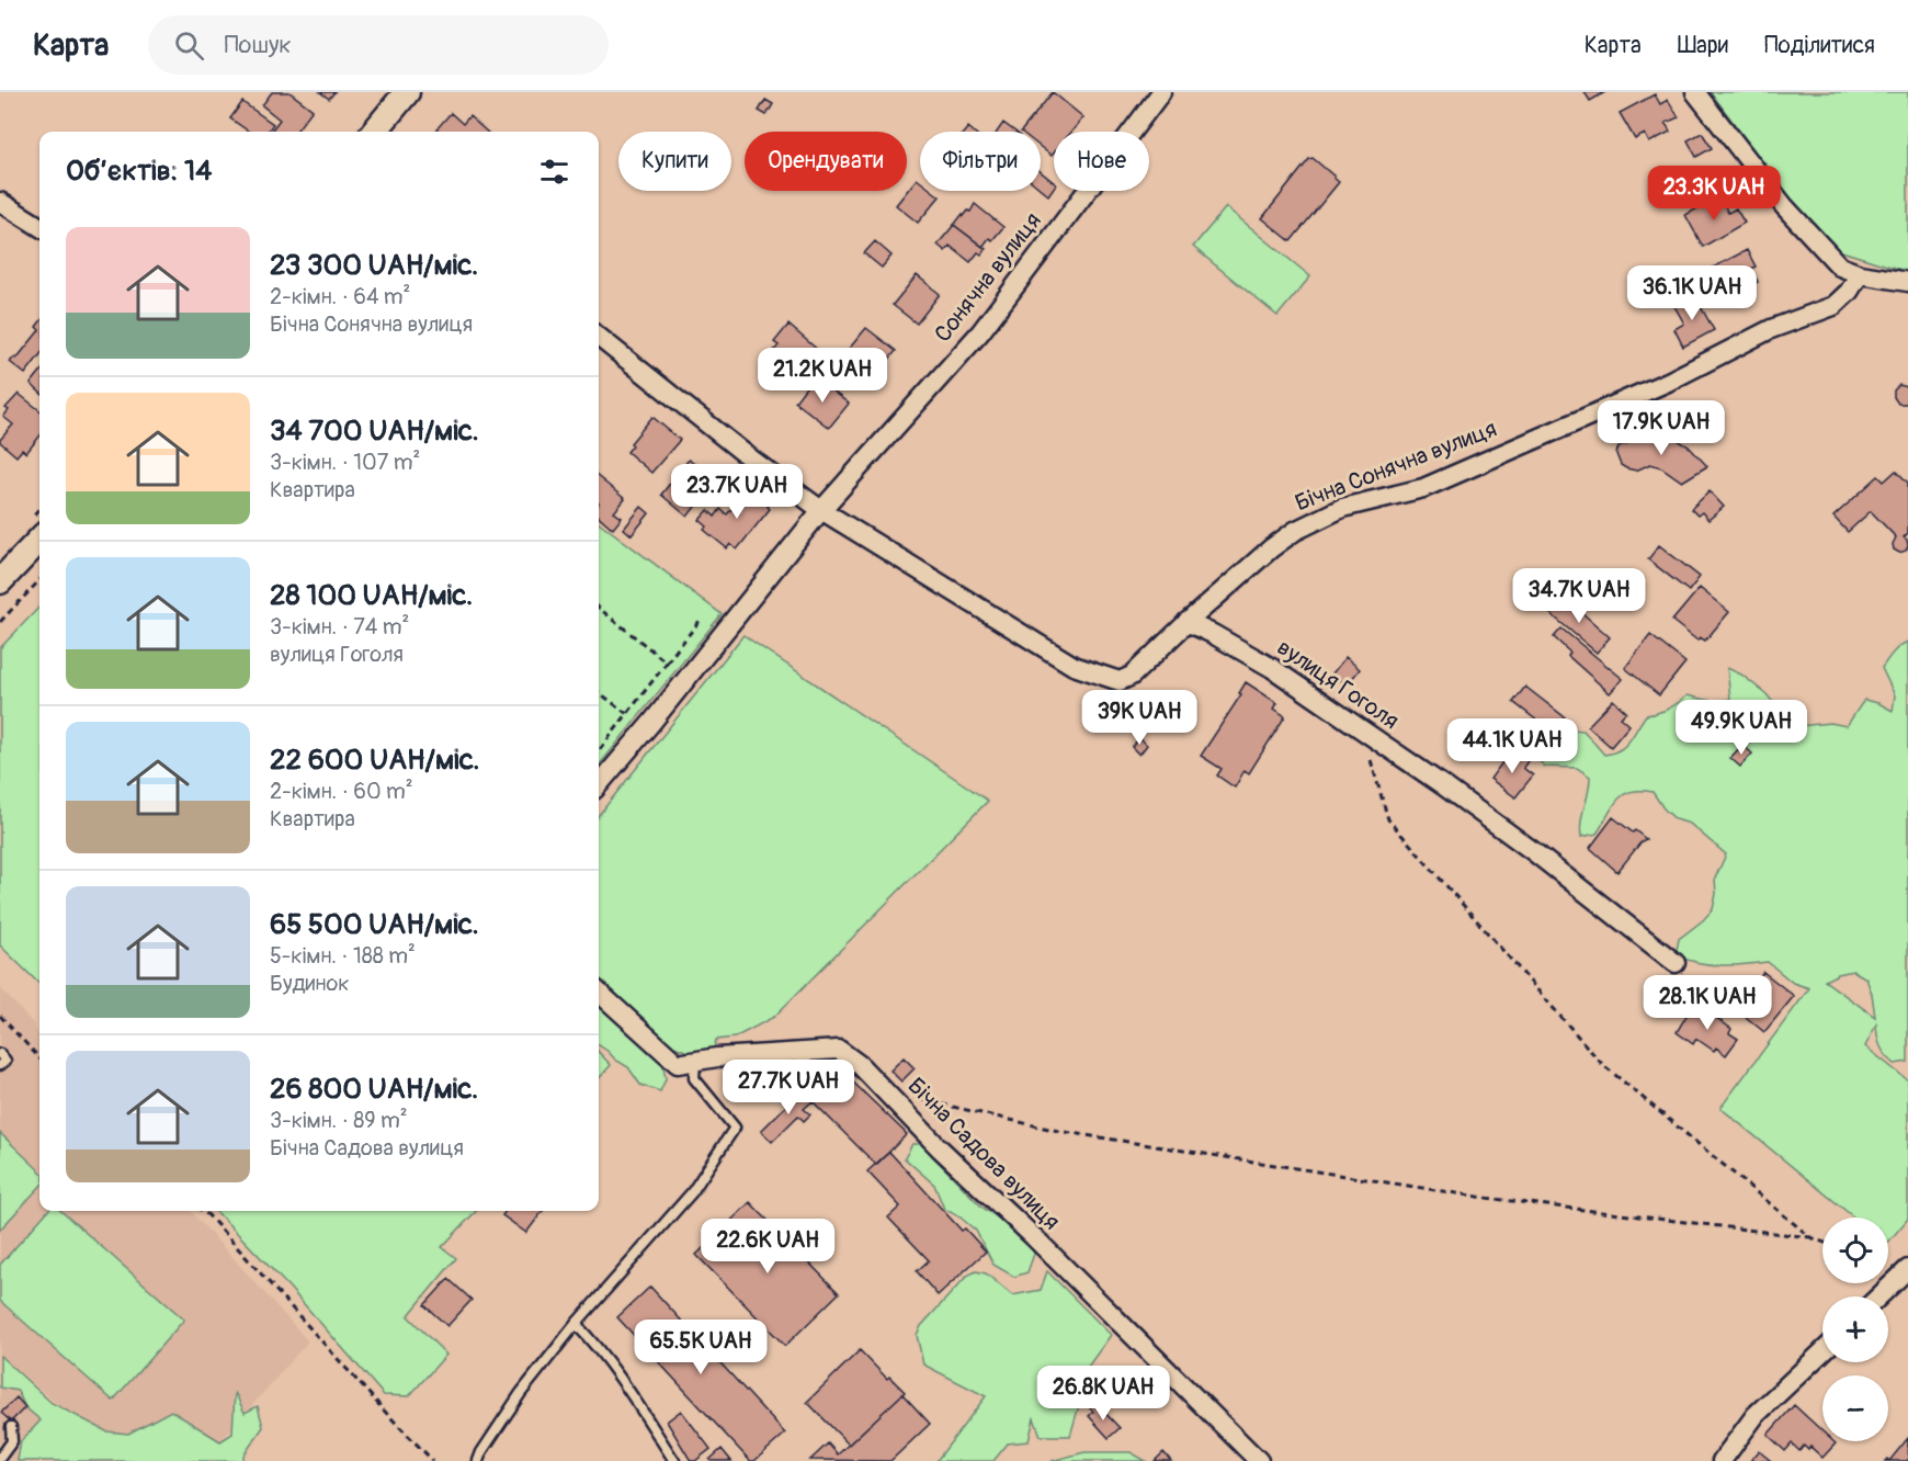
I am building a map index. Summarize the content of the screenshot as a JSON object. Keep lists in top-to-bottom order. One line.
{"streets":{"street":["Сонячна вулиця","Бічна Сонячна вулиця","вулиця Гоголя","Бічна Садова вулиця"]},"crossings":[["Сонячна вулиця","Бічна Сонячна вулиця"],["Бічна Сонячна вулиця","вулиця Гоголя"]],"page":{"header":"Карта","search":"Пошук","nav":["Карта","Шари","Поділитися"],"chip":["Купити","Орендувати","Фільтри","Нове"],"heading":"Об’єктів: 14","price":["23.3K UAH","36.1K UAH","21.2K UAH","17.9K UAH","23.7K UAH","34.7K UAH","39K UAH","49.9K UAH","44.1K UAH","28.1K UAH","27.7K UAH","22.6K UAH","65.5K UAH","26.8K UAH"],"list":[{"name":"23 300 UAH/міс.","note":"2-кімн. · 64 m² · Бічна Сонячна вулиця"},{"name":"34 700 UAH/міс.","note":"3-кімн. · 107 m² · Квартира"},{"name":"28 100 UAH/міс.","note":"3-кімн. · 74 m² · вулиця Гоголя"},{"name":"22 600 UAH/міс.","note":"2-кімн. · 60 m² · Квартира"},{"name":"65 500 UAH/міс.","note":"5-кімн. · 188 m² · Будинок"},{"name":"26 800 UAH/міс.","note":"3-кімн. · 89 m² · Бічна Садова вулиця"}],"map_buttons":["+","−"]}}
